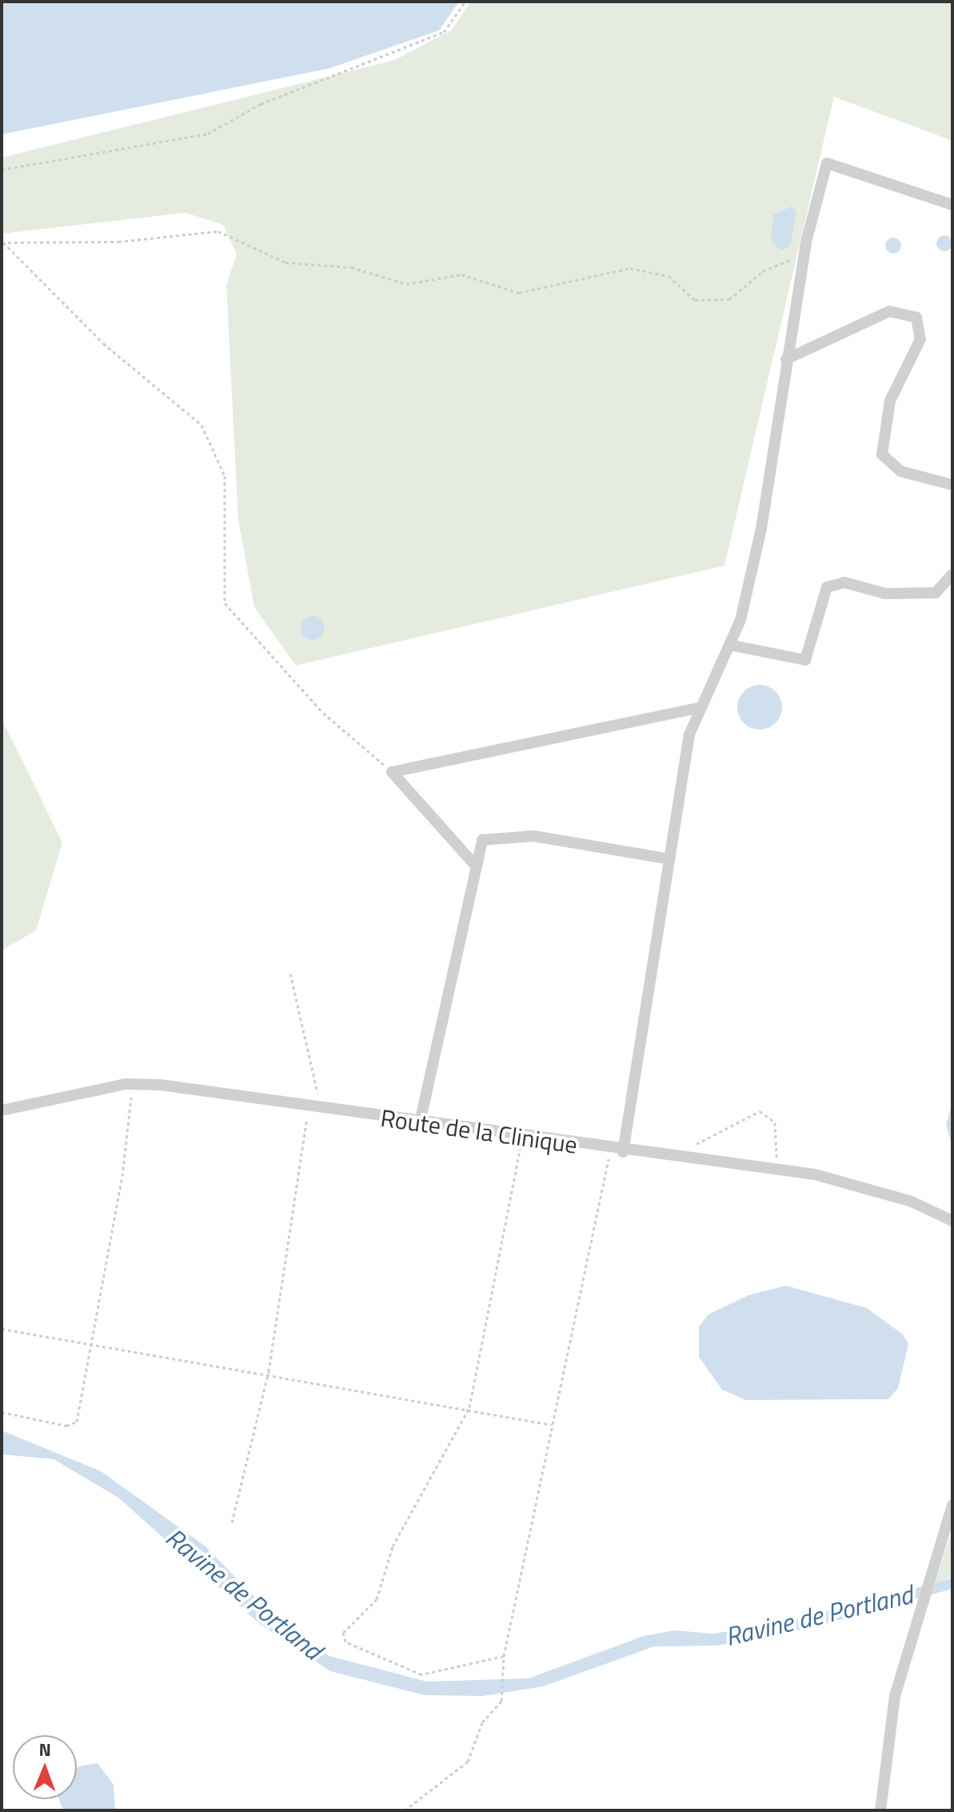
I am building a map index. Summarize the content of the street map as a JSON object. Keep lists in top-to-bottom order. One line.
{"streets":{"street":["Route de la Clinique"]},"water":["Ravine de Portland"],"north":"top"}
